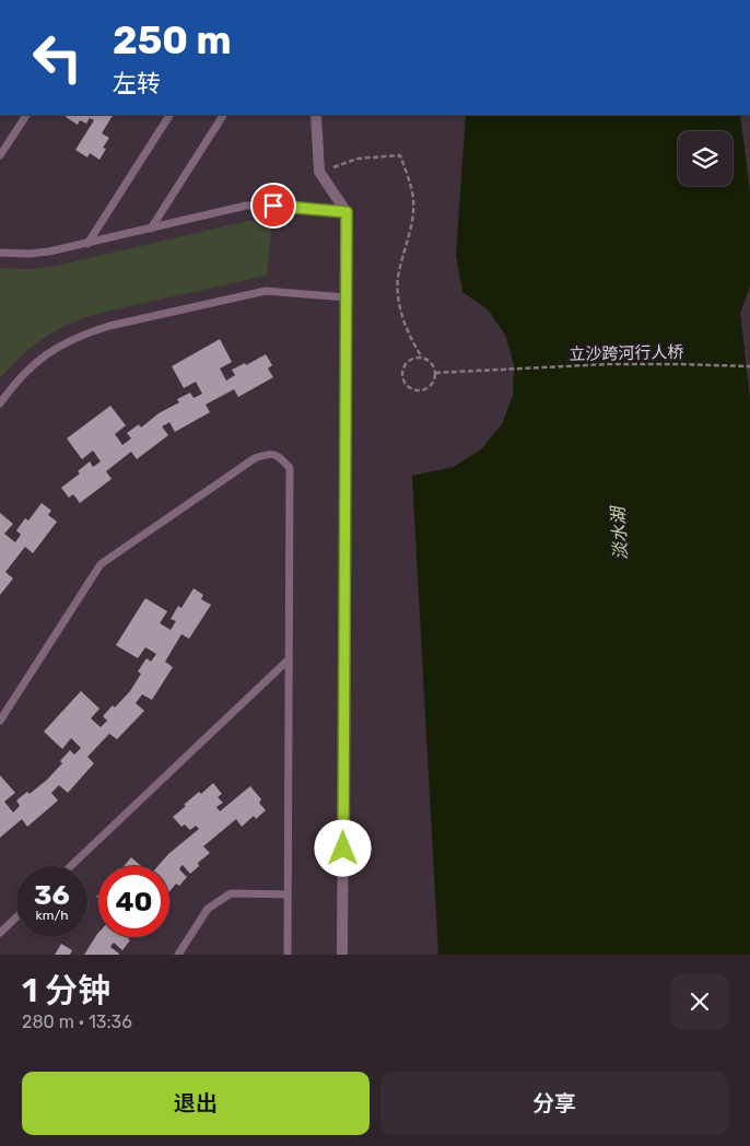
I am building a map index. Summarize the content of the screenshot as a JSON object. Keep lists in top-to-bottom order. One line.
{"streets":{"path":["立沙跨河行人桥"]},"water":["淡水湖"],"page":{"turn":["250 m","左转"],"speed":"36 km/h","limit":"40","heading":["1 分钟","280 m · 13:36"],"buttons":["退出","分享"]}}
